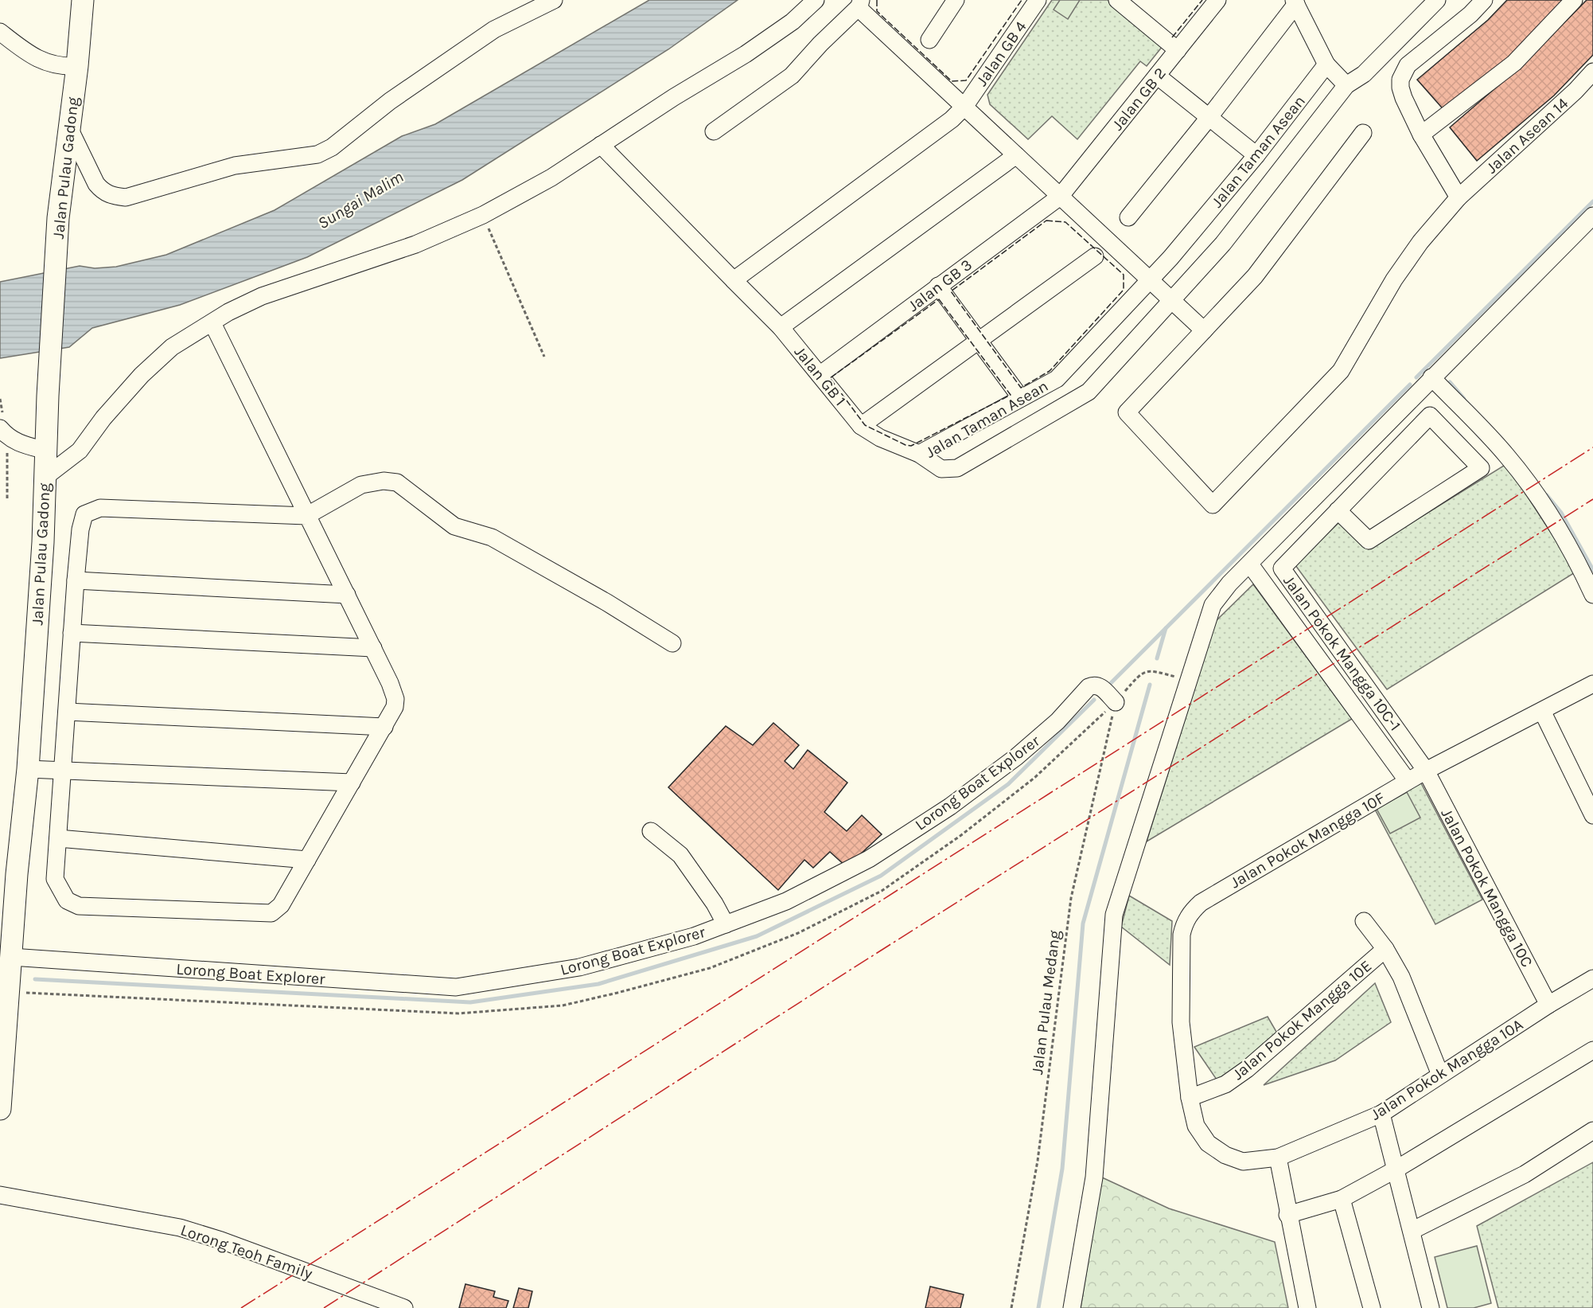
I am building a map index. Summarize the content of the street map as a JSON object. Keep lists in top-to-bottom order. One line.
{"streets":{"main road":["Jalan Pulau Gadong"],"street":["Jalan GB 4","Jalan GB 2","Jalan Asean 14","Jalan Taman Asean","Jalan GB 3","Jalan GB 1","Jalan Pokok Mangga 10C-1","Lorong Boat Explorer","Jalan Pokok Mangga 10F","Jalan Pokok Mangga 10C","Jalan Pokok Mangga 10E","Jalan Pokok Mangga 10A","Lorong Teoh Family"],"path":["Jalan Pulau Medang"]},"crossings":[["Jalan GB 4","Jalan GB 1"],["Jalan GB 2","Jalan GB 3"],["Jalan Taman Asean","Jalan GB 1"],["Jalan Pulau Gadong","Lorong Boat Explorer"],["Jalan GB 3","Jalan GB 1"],["Jalan Pokok Mangga 10C-1","Jalan Pokok Mangga 10F"],["Jalan Pokok Mangga 10C-1","Jalan Pokok Mangga 10C"],["Lorong Boat Explorer","Jalan Pulau Medang"],["Jalan Pokok Mangga 10F","Jalan Pokok Mangga 10C"],["Jalan Pokok Mangga 10F","Jalan Pokok Mangga 10E"],["Jalan Pokok Mangga 10F","Jalan Pokok Mangga 10A"],["Jalan Pokok Mangga 10C","Jalan Pokok Mangga 10A"],["Jalan Pokok Mangga 10E","Jalan Pokok Mangga 10A"]],"water":["Sungai Malim"]}
